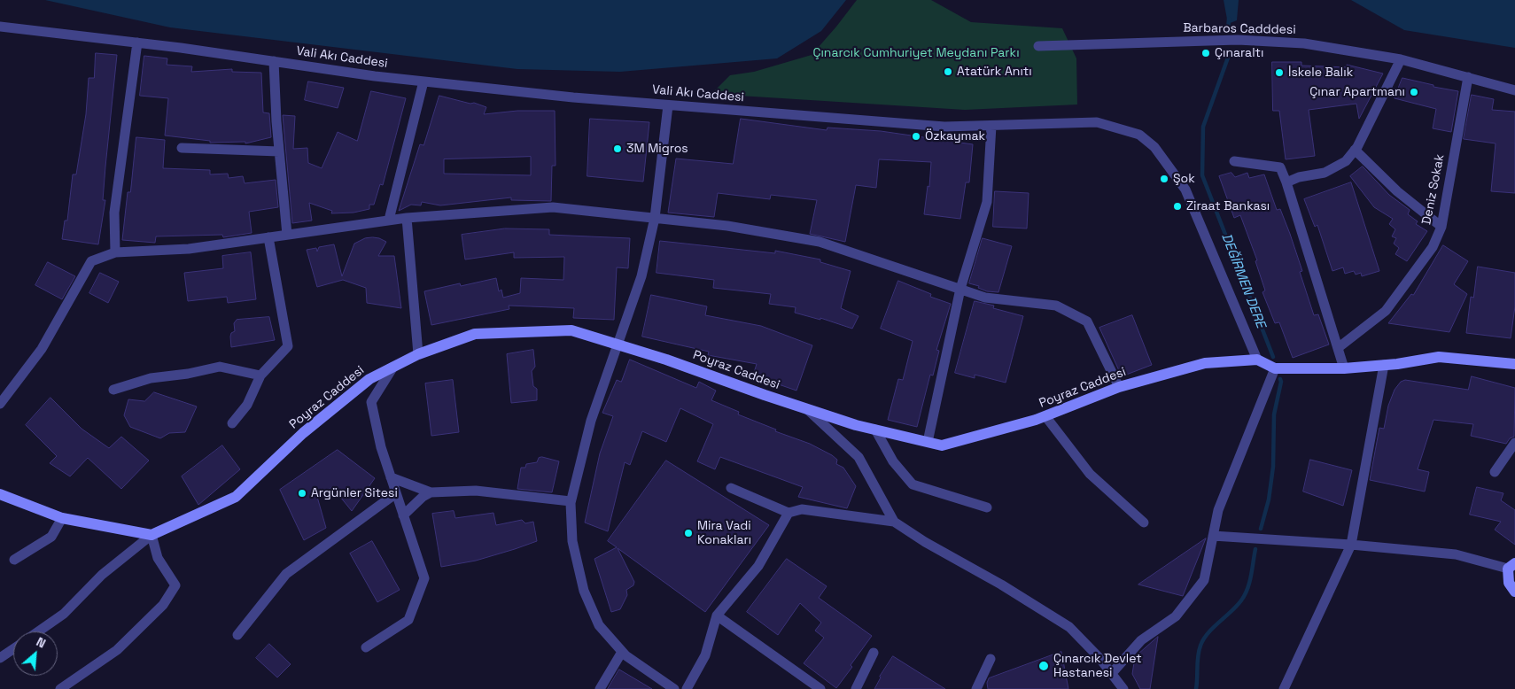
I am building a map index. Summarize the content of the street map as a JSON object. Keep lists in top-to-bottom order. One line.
{"streets":{"street":["Barbaros Cadddesi","Vali Akı Caddesi","Deniz Sokak","Poyraz Caddesi"]},"crossings":[["Barbaros Cadddesi","Deniz Sokak"],["Vali Akı Caddesi","Poyraz Caddesi"]],"water":["DEĞİRMEN DERE"],"parks":["Çınarcık Cumhuriyet Meydanı Parkı"],"places":["Çınaraltı","Atatürk Anıtı","İskele Balık","Çınar Apartmanı","Özkaymak","3M Migros","Şok","Ziraat Bankası","Argünler Sitesi","Mira Vadi Konakları","Çınarcık Devlet Hastanesi"],"north":"top right"}
